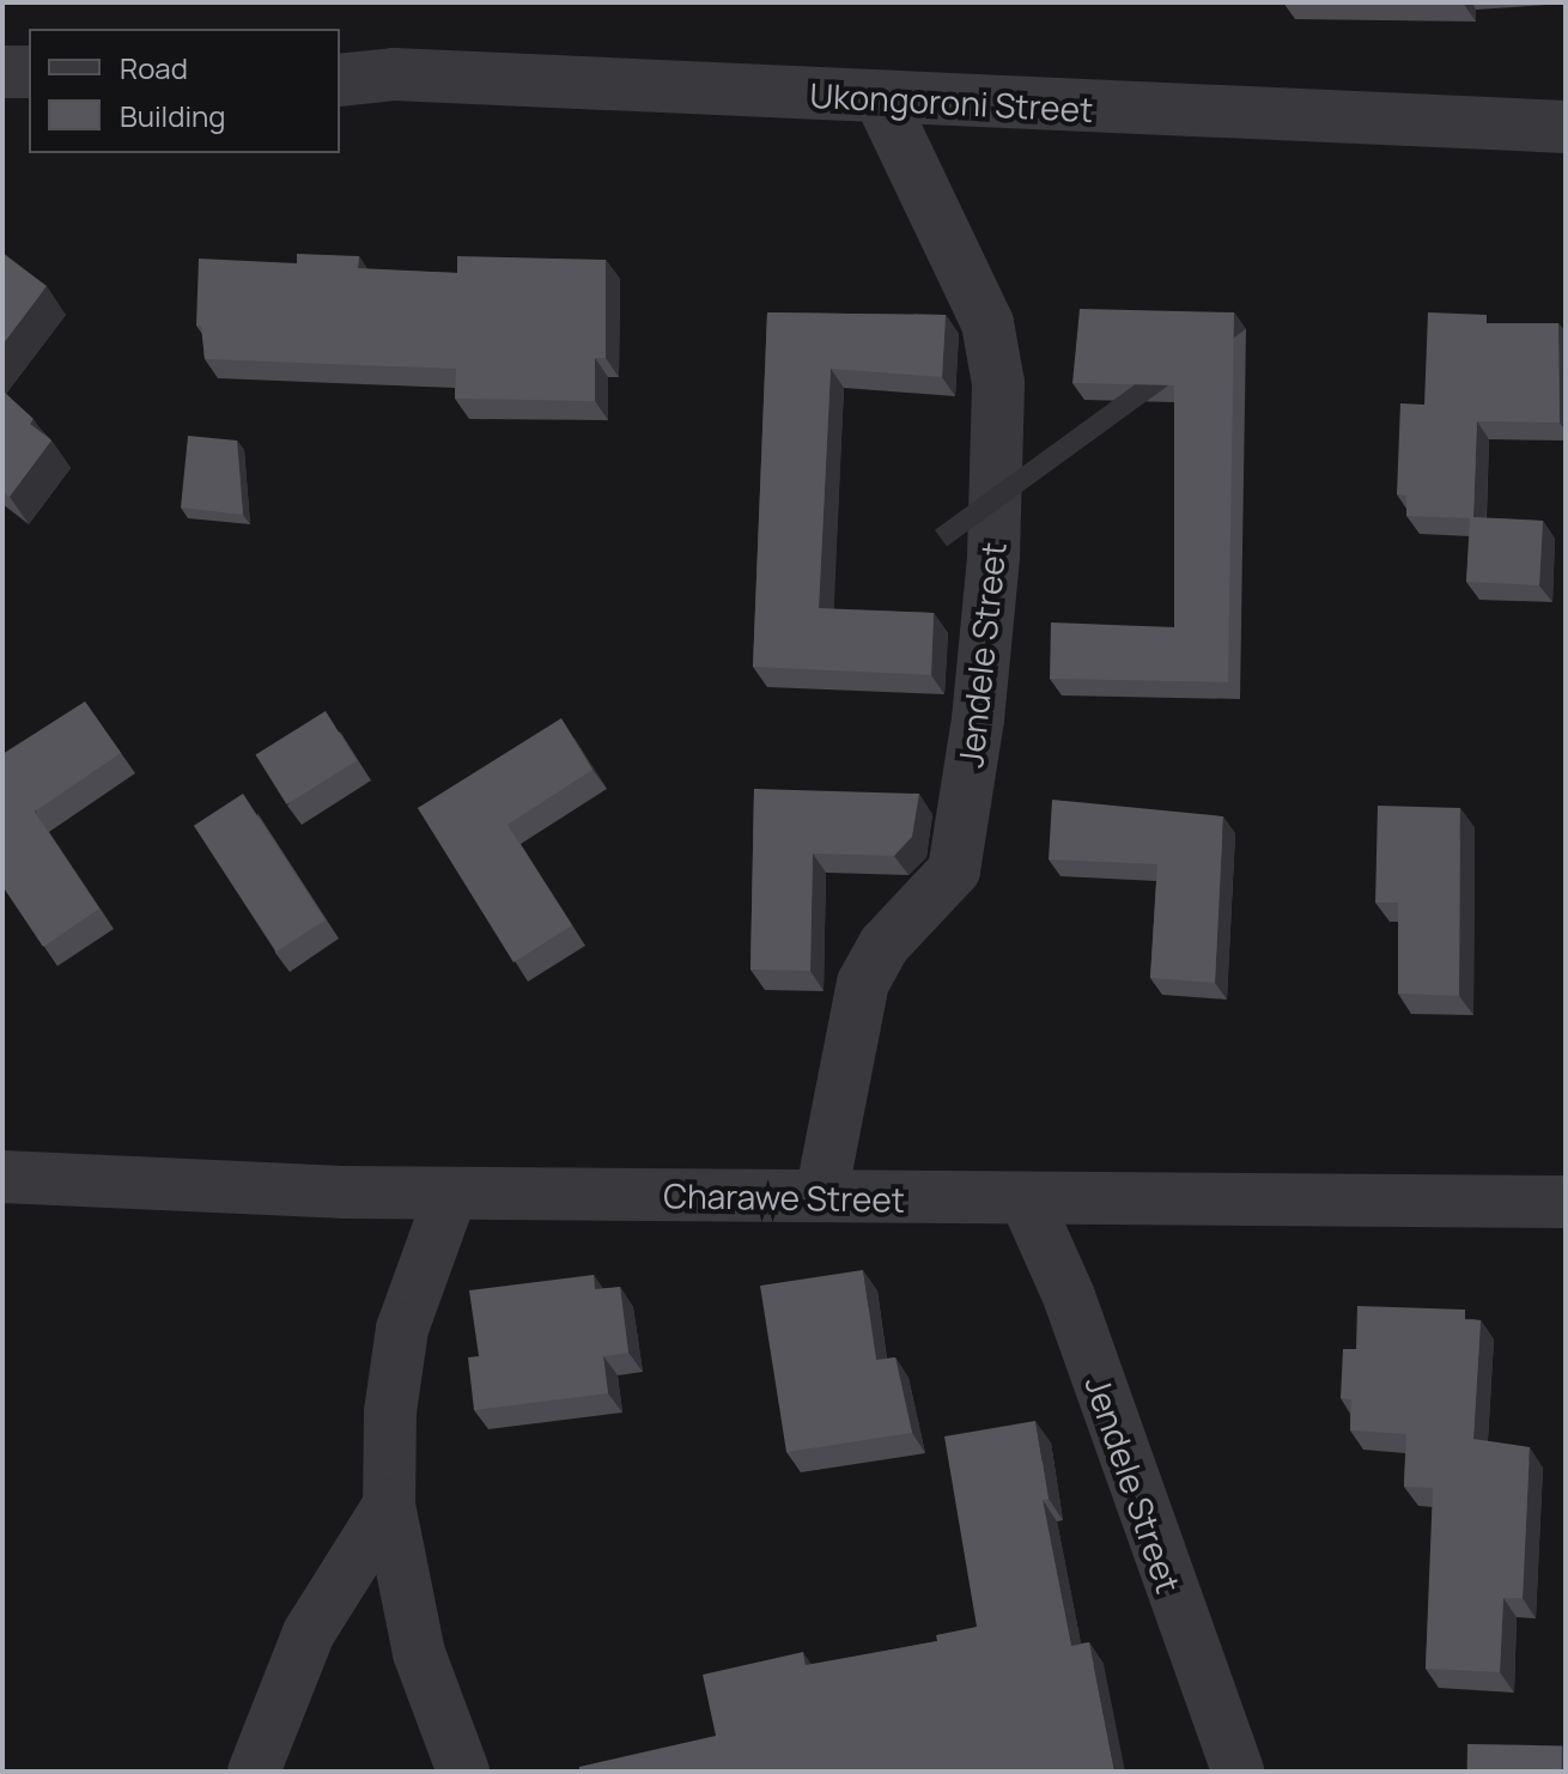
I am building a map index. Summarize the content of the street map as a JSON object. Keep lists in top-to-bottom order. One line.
{"streets":{"street":["Ukongoroni Street","Jendele Street","Charawe Street"]},"crossings":[["Ukongoroni Street","Jendele Street"],["Jendele Street","Charawe Street"]],"legend":["Road","Building"]}
